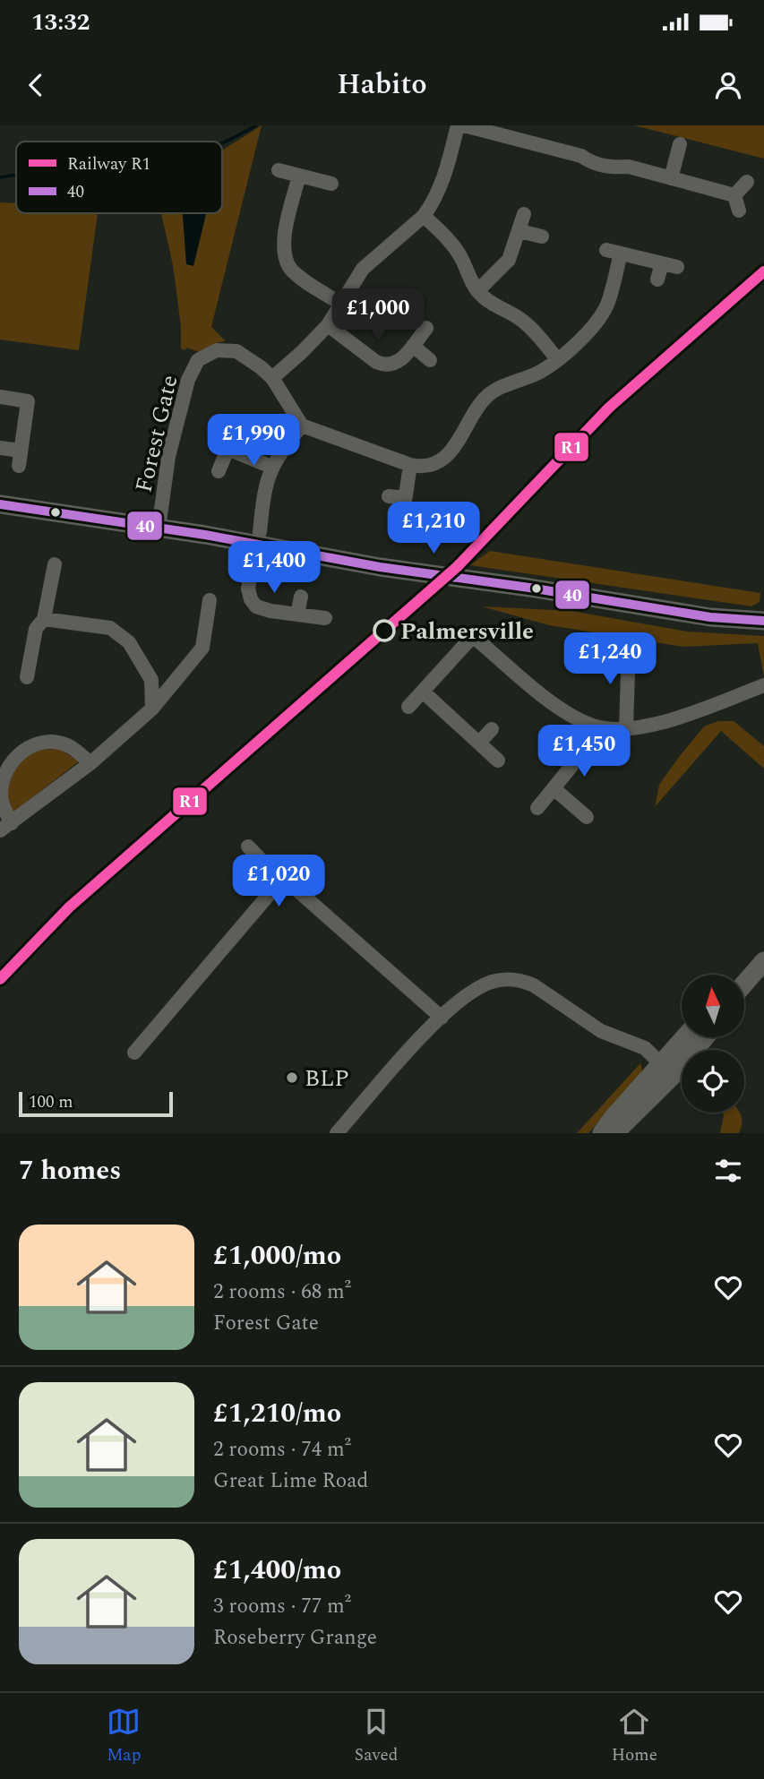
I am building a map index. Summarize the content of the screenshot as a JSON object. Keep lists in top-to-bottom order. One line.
{"streets":{"street":["Forest Gate"]},"places":["Palmersville","BLP"],"lines":["rail line R1","transit line 40"],"legend":["Railway R1","40"],"scale_bar":"100 m","north":"top","page":{"status":"13:32","header":"Habito","price":["£1,000","£1,990","£1,210","£1,400","£1,240","£1,450","£1,020"],"scale":"100 m","heading":"7 homes","list":[{"name":"£1,000/mo","note":"2 rooms · 68 m² · Forest Gate"},{"name":"£1,210/mo","note":"2 rooms · 74 m² · Great Lime Road"},{"name":"£1,400/mo","note":"3 rooms · 77 m² · Roseberry Grange"}],"tabs":["Map","Saved","Home"]}}
